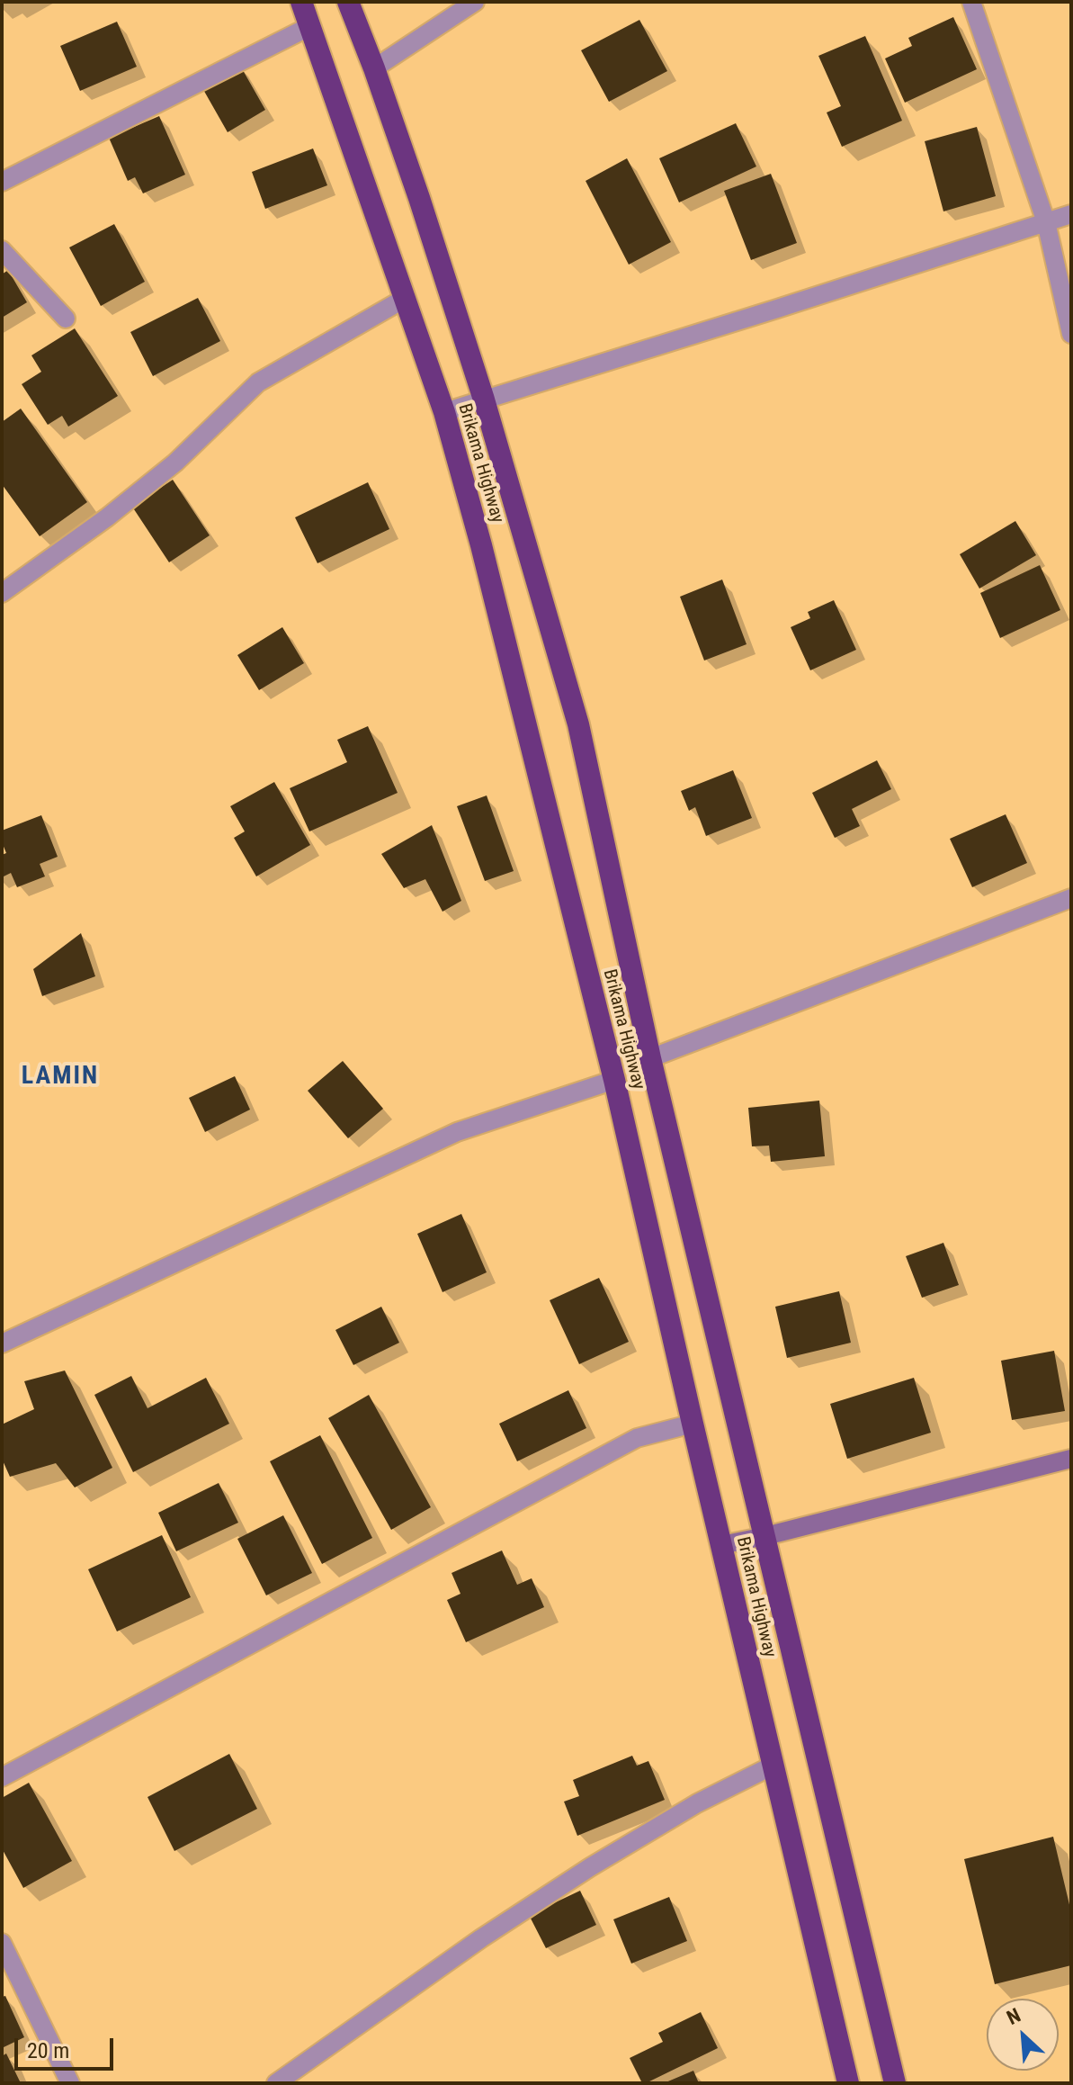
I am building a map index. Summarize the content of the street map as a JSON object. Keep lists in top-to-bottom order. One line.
{"streets":{"highway":["Brikama Highway"]},"districts":["LAMIN"],"scale_bar":"20 m","north":"top left"}
